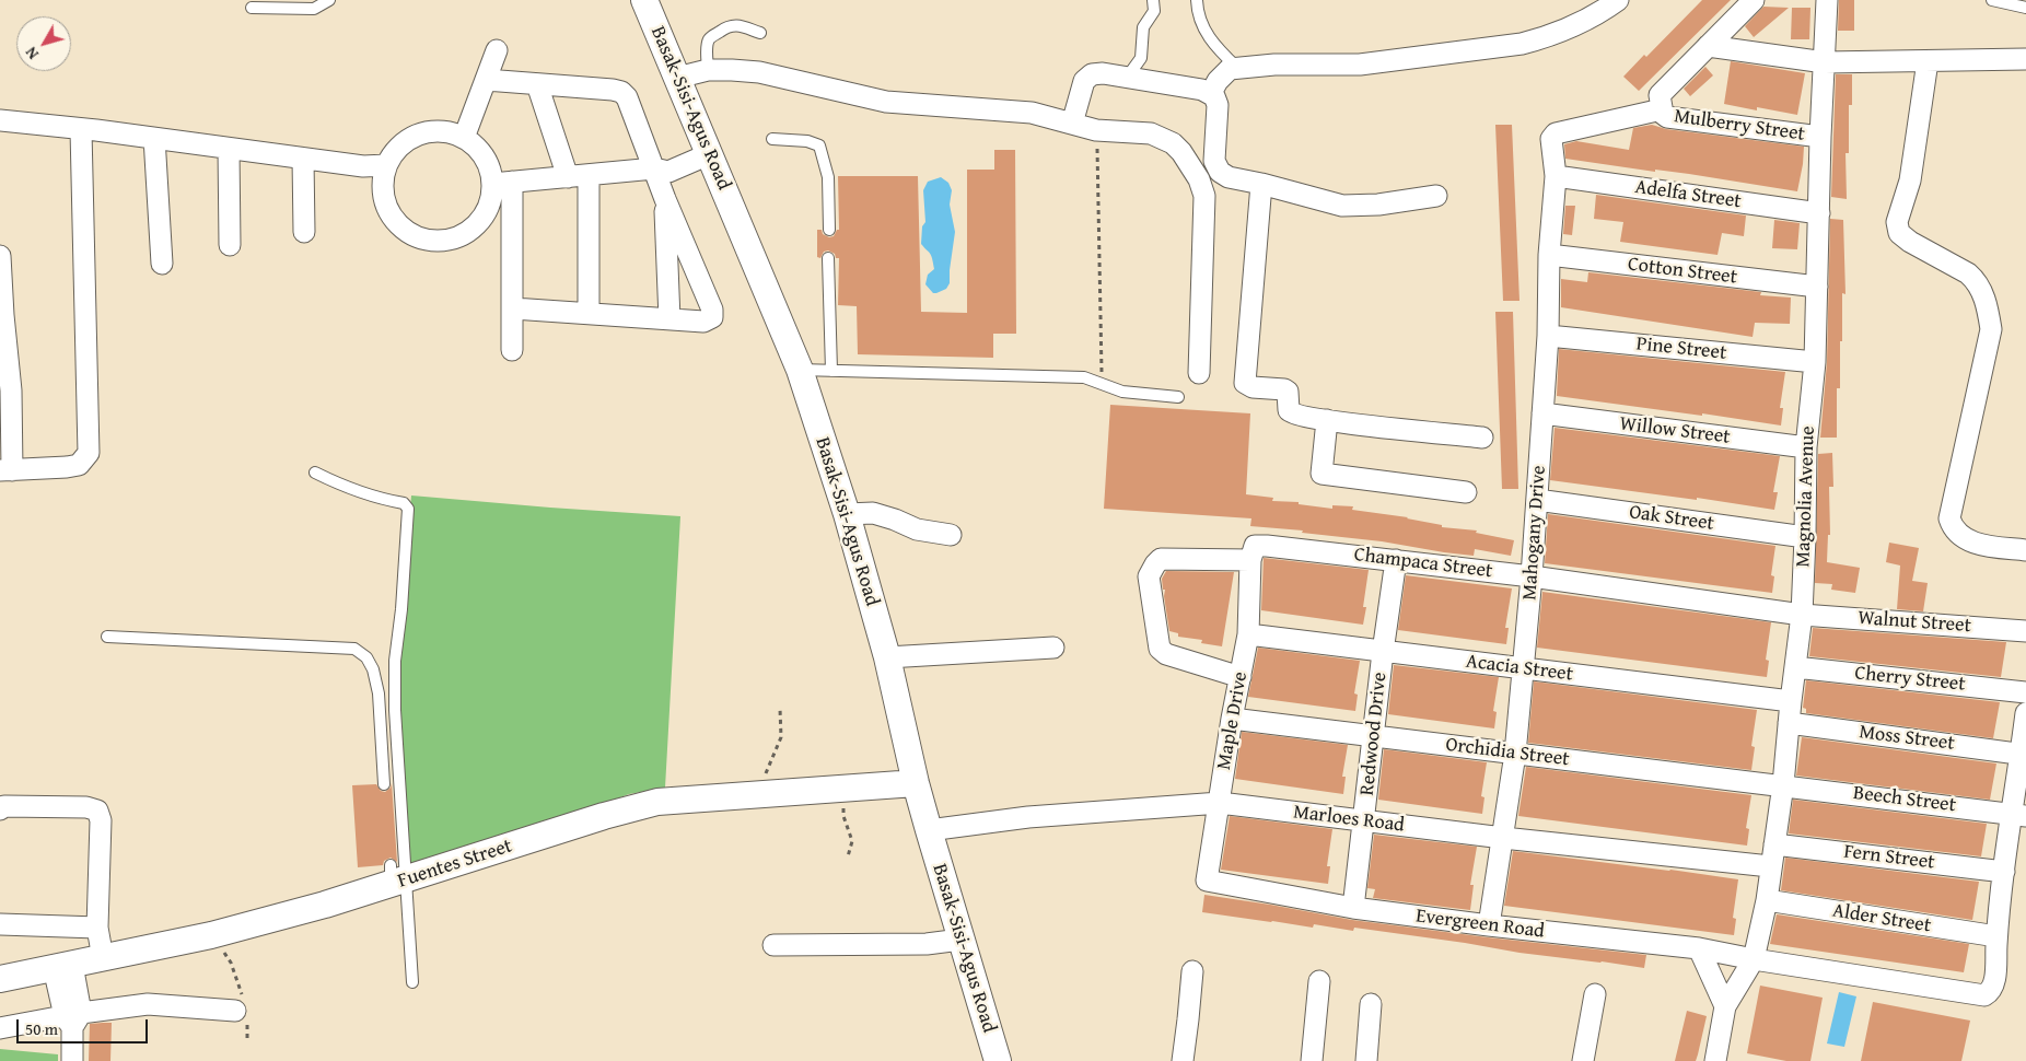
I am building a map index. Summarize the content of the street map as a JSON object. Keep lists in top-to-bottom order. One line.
{"streets":{"street":["Basak-Sisi-Agus Road","Mulberry Street","Adelfa Street","Cotton Street","Pine Street","Willow Street","Magnolia Avenue","Oak Street","Mahogany Drive","Champaca Street","Walnut Street","Acacia Street","Cherry Street","Maple Drive","Redwood Drive","Moss Street","Orchidia Street","Beech Street","Marloes Road","Fern Street","Fuentes Street","Alder Street","Evergreen Road"]},"crossings":[["Basak-Sisi-Agus Road","Marloes Road"],["Basak-Sisi-Agus Road","Fuentes Street"],["Mulberry Street","Magnolia Avenue"],["Mulberry Street","Mahogany Drive"],["Adelfa Street","Magnolia Avenue"],["Adelfa Street","Mahogany Drive"],["Cotton Street","Magnolia Avenue"],["Cotton Street","Mahogany Drive"],["Pine Street","Magnolia Avenue"],["Pine Street","Mahogany Drive"],["Willow Street","Magnolia Avenue"],["Willow Street","Mahogany Drive"],["Magnolia Avenue","Oak Street"],["Magnolia Avenue","Champaca Street"],["Magnolia Avenue","Walnut Street"],["Magnolia Avenue","Acacia Street"],["Magnolia Avenue","Cherry Street"],["Magnolia Avenue","Moss Street"],["Magnolia Avenue","Orchidia Street"],["Magnolia Avenue","Beech Street"],["Magnolia Avenue","Marloes Road"],["Magnolia Avenue","Fern Street"],["Magnolia Avenue","Alder Street"],["Magnolia Avenue","Evergreen Road"],["Oak Street","Mahogany Drive"],["Mahogany Drive","Champaca Street"],["Mahogany Drive","Acacia Street"],["Mahogany Drive","Orchidia Street"],["Mahogany Drive","Marloes Road"],["Mahogany Drive","Evergreen Road"],["Champaca Street","Walnut Street"],["Champaca Street","Maple Drive"],["Champaca Street","Redwood Drive"],["Acacia Street","Maple Drive"],["Acacia Street","Redwood Drive"],["Maple Drive","Orchidia Street"],["Maple Drive","Marloes Road"],["Maple Drive","Evergreen Road"],["Redwood Drive","Orchidia Street"],["Redwood Drive","Marloes Road"],["Redwood Drive","Evergreen Road"],["Orchidia Street","Beech Street"],["Alder Street","Evergreen Road"]],"scale_bar":"50 m","north":"bottom left"}
